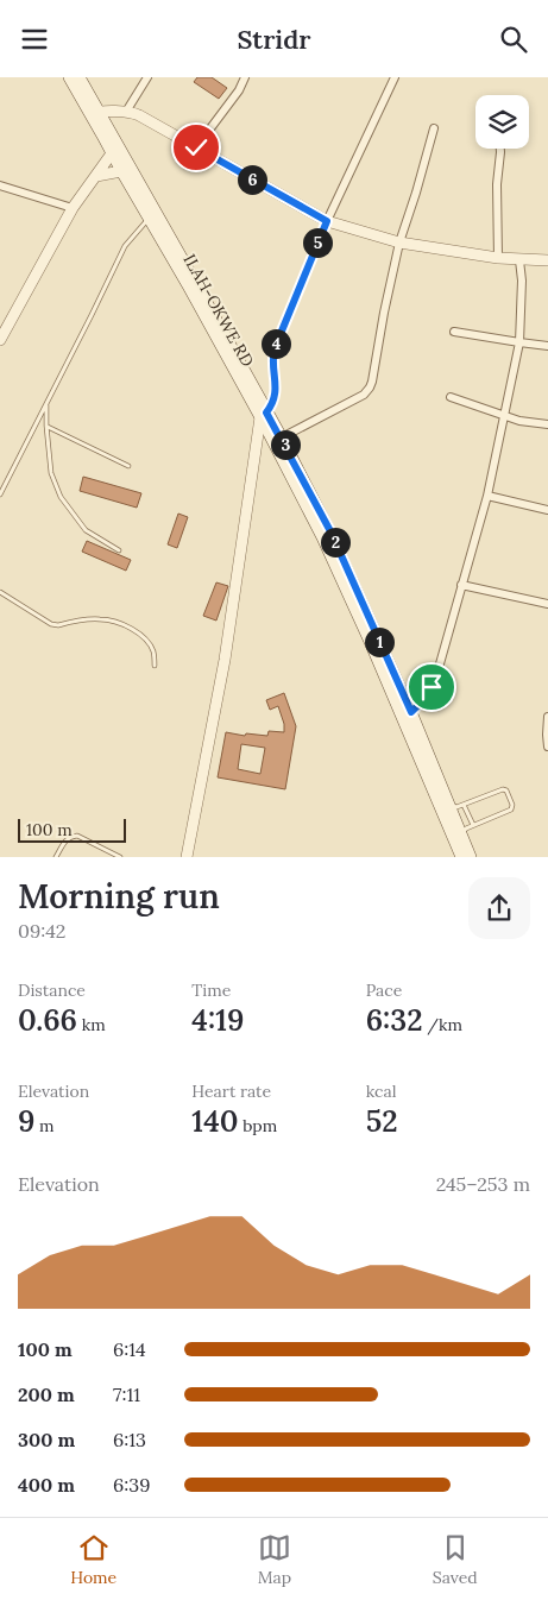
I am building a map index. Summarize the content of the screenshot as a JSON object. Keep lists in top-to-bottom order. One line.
{"streets":{"main road":["ILAH-OKWE RD"]},"scale_bar":"100 m","page":{"header":"Stridr","pins":["6","5","4","3","2","1"],"scale":"100 m","heading":["Morning run","09:42"],"stats":[["Distance","0.66 km"],["Time","4:19"],["Pace","6:32 /km"],["Elevation","9 m"],["Heart rate","140 bpm"],["kcal","52"]],"chart":["Elevation","245–253 m"],"list":[{"name":"100 m","note":"6:14"},{"name":"200 m","note":"7:11"},{"name":"300 m","note":"6:13"},{"name":"400 m","note":"6:39"}],"tabs":["Home","Map","Saved"]}}
